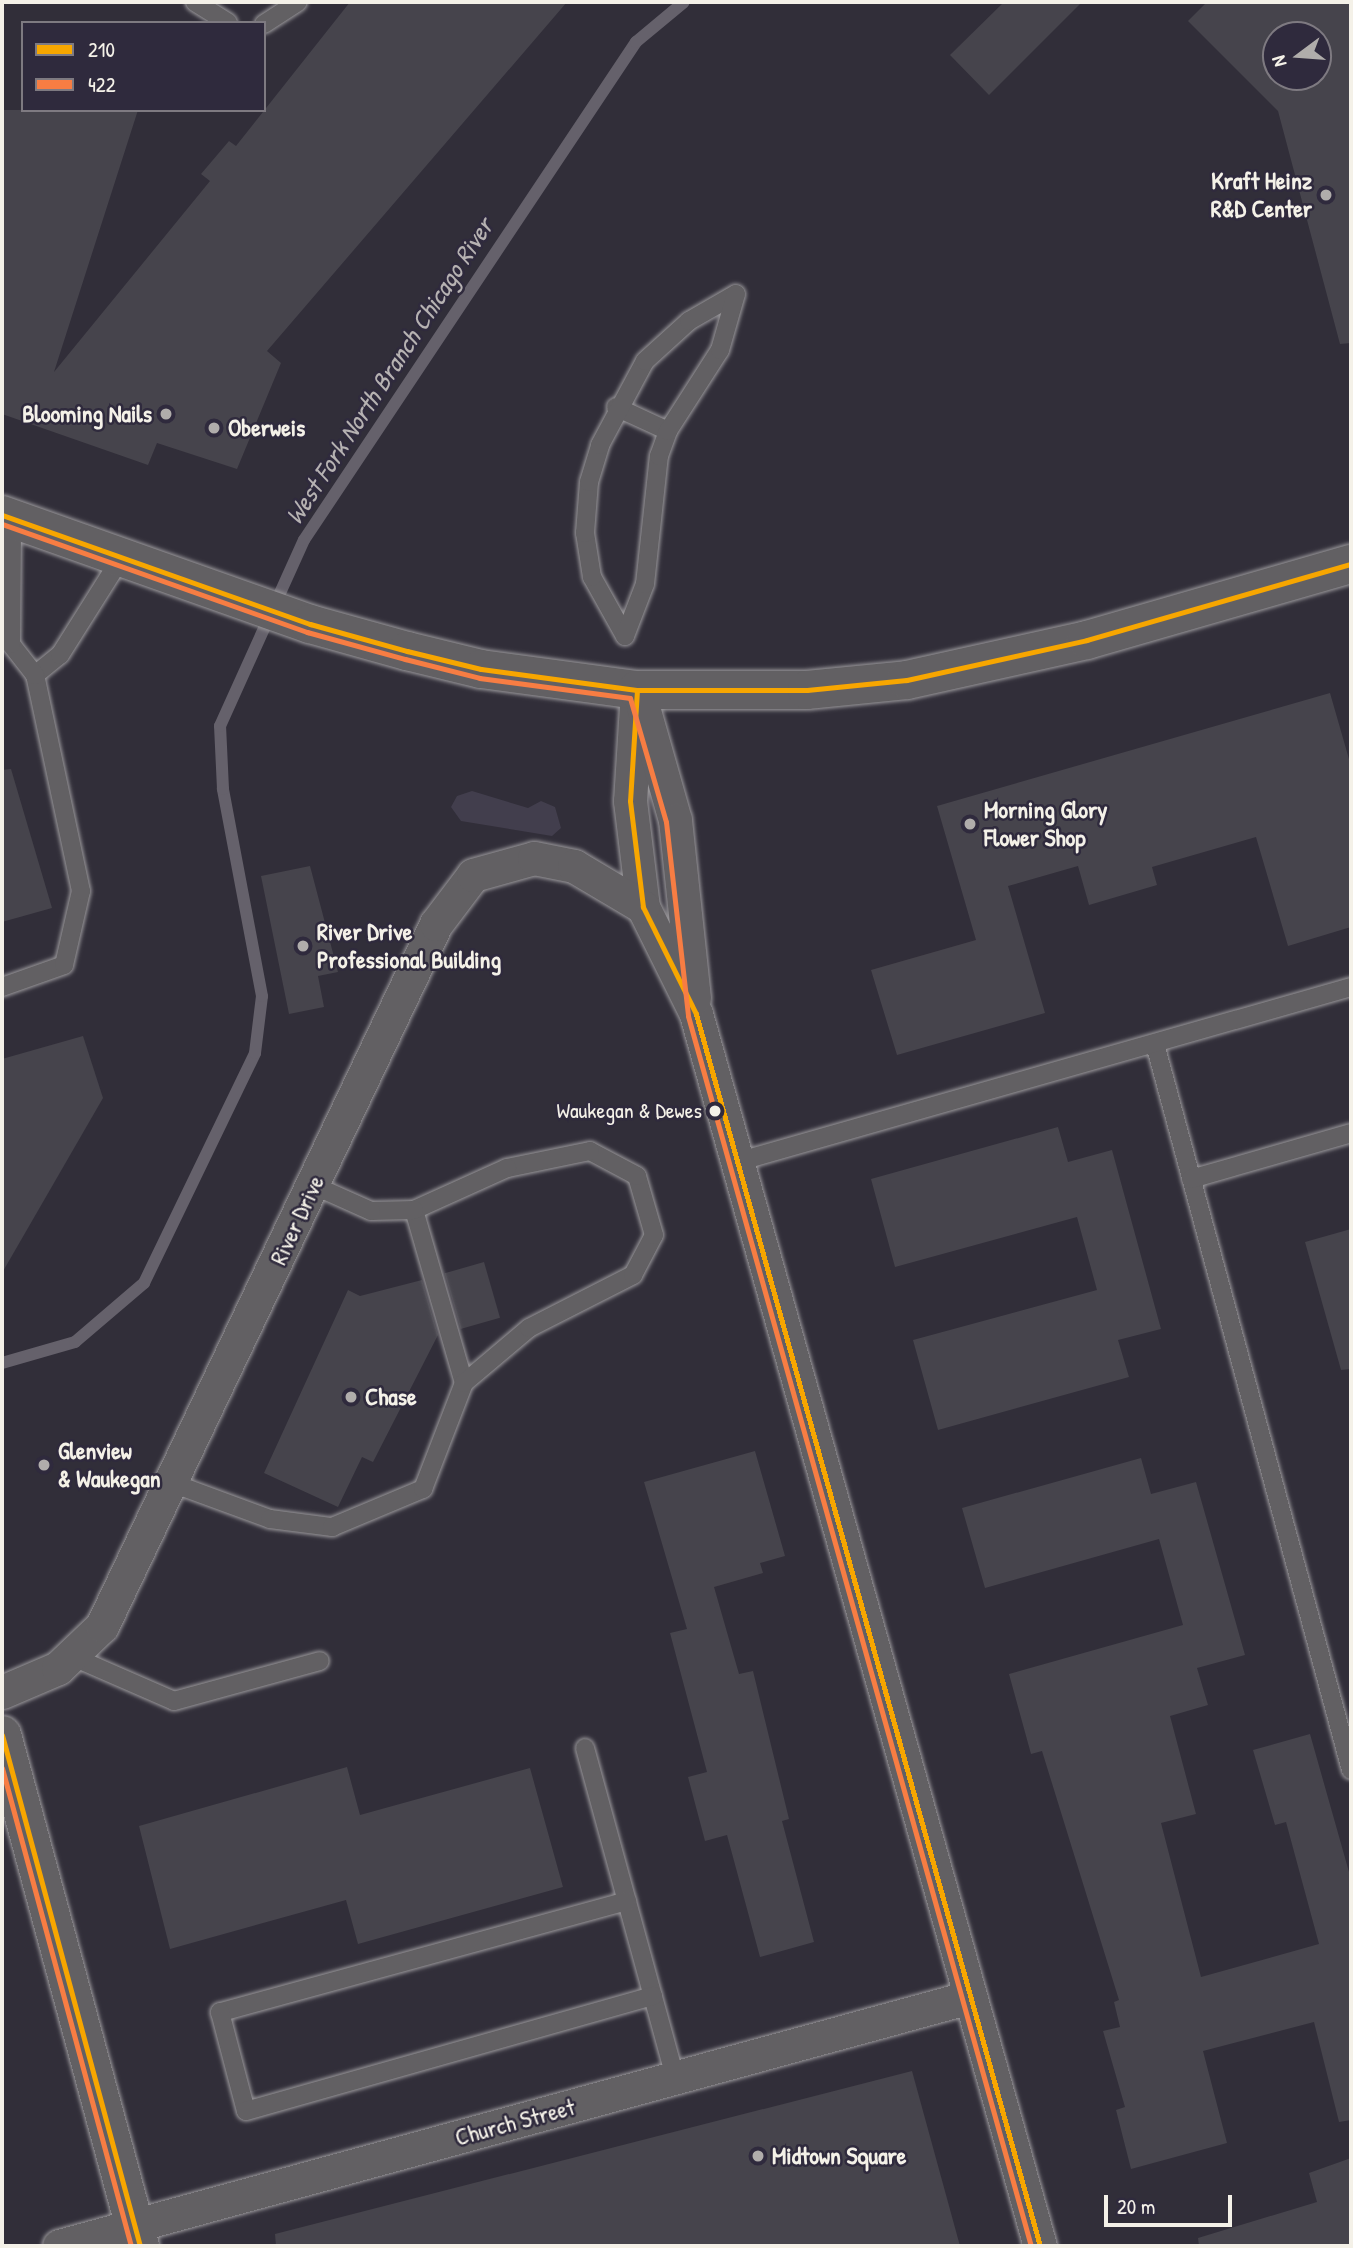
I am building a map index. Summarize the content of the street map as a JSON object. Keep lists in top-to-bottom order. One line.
{"streets":{"street":["River Drive","Church Street"]},"water":["West Fork North Branch Chicago River"],"places":["Kraft Heinz R&D Center","Blooming Nails","Oberweis","Morning Glory Flower Shop","River Drive Professional Building","Waukegan & Dewes","Chase","Glenview & Waukegan","Midtown Square"],"lines":["transit line 210","transit line 422"],"legend":["210","422"],"scale_bar":"20 m","north":"left"}
